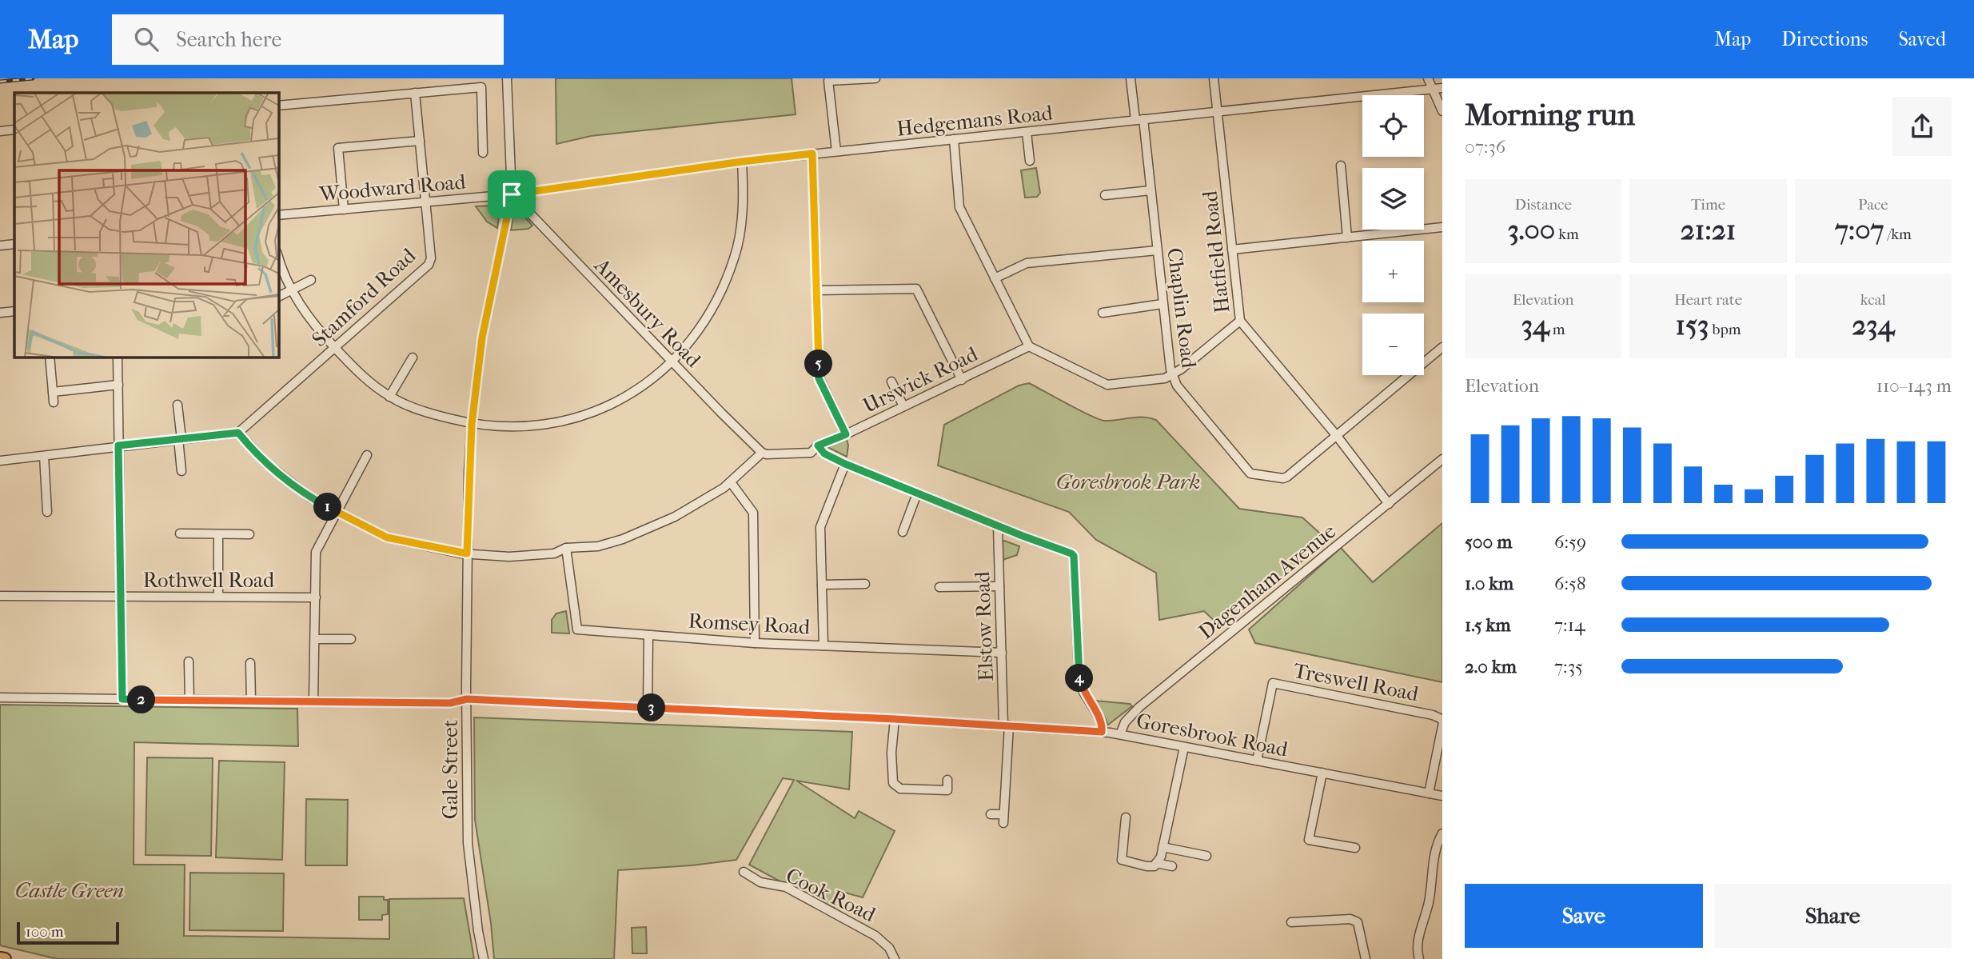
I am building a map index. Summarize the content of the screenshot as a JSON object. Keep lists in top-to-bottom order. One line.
{"streets":{"street":["Hedgemans Road","Woodward Road","Hatfield Road","Stamford Road","Chaplin Road","Amesbury Road","Urswick Road","Rothwell Road","Dagenham Avenue","Romsey Road","Elstow Road","Treswell Road","Goresbrook Road","Gale Street","Cook Road"]},"crossings":[["Hedgemans Road","Woodward Road"],["Hedgemans Road","Hatfield Road"],["Hedgemans Road","Chaplin Road"],["Hedgemans Road","Amesbury Road"],["Hedgemans Road","Gale Street"],["Woodward Road","Stamford Road"],["Woodward Road","Amesbury Road"],["Woodward Road","Gale Street"],["Hatfield Road","Chaplin Road"],["Hatfield Road","Dagenham Avenue"],["Amesbury Road","Urswick Road"],["Amesbury Road","Gale Street"],["Dagenham Avenue","Goresbrook Road"],["Romsey Road","Elstow Road"],["Elstow Road","Goresbrook Road"],["Treswell Road","Goresbrook Road"],["Goresbrook Road","Gale Street"]],"parks":["Goresbrook Park","Castle Green"],"scale_bar":"100 m","page":{"header":"Map","search":"Search here","nav":["Map","Directions","Saved"],"heading":["Morning run","07:36"],"map_buttons":["+","−"],"stats":[["Distance","3.00 km"],["Time","21:21"],["Pace","7:07 /km"],["Elevation","34 m"],["Heart rate","153 bpm"],["kcal","234"]],"pins":["5","1","4","2","3"],"chart":["Elevation","110–143 m"],"list":[{"name":"500 m","note":"6:59"},{"name":"1.0 km","note":"6:58"},{"name":"1.5 km","note":"7:14"},{"name":"2.0 km","note":"7:35"}],"buttons":["Save","Share"],"scale":"100 m"}}
